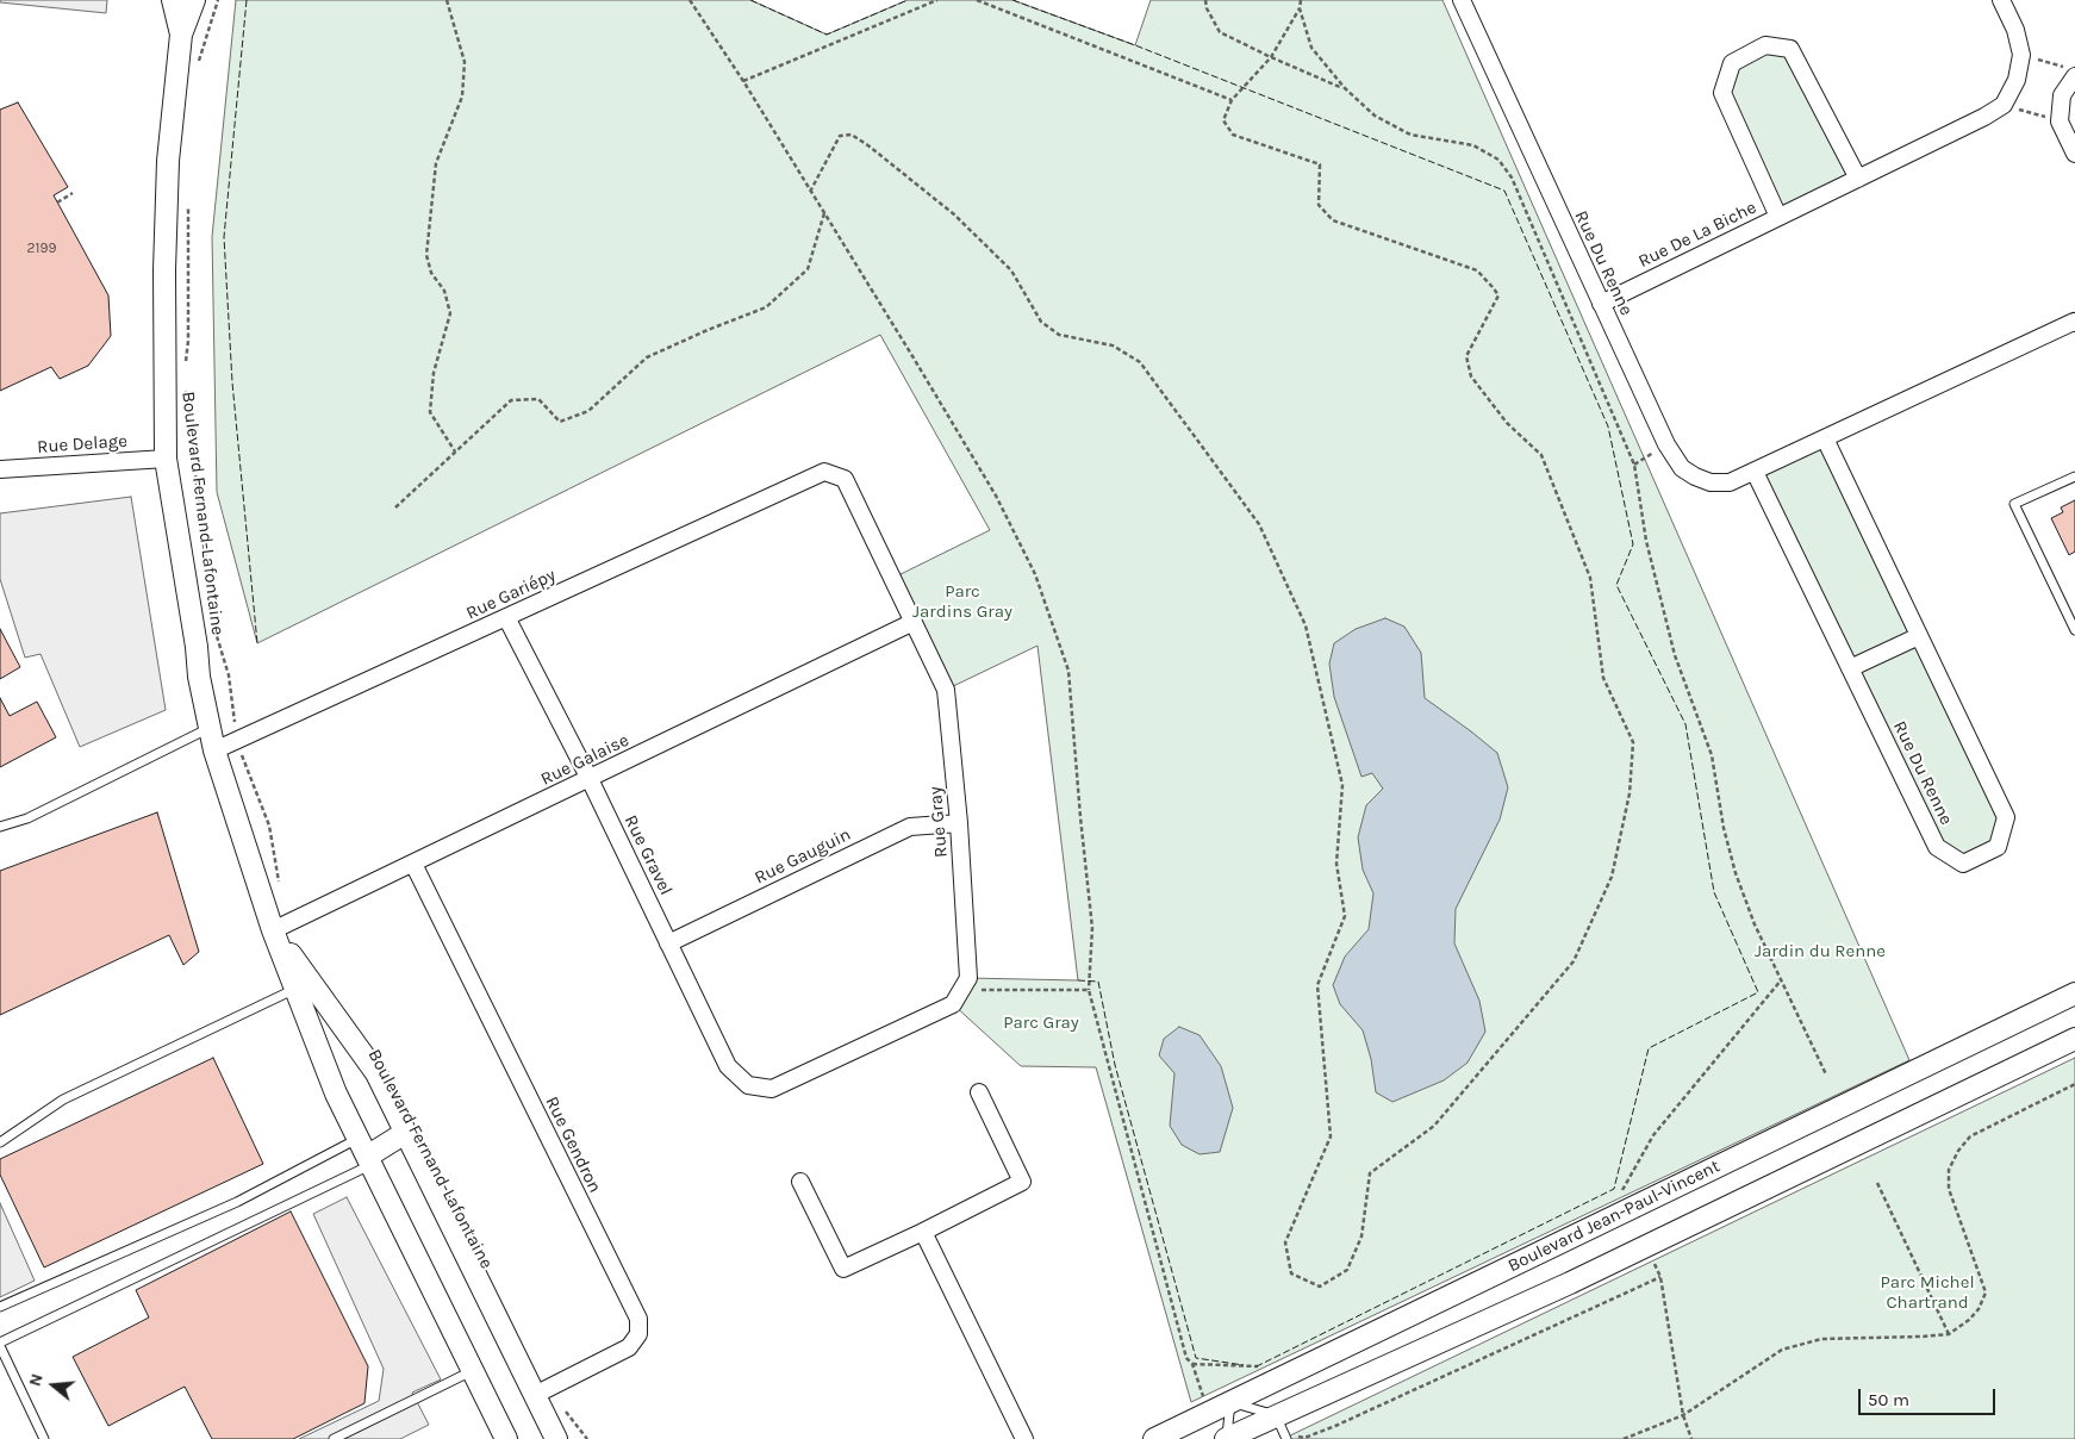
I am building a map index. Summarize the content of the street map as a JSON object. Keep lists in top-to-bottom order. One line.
{"streets":{"street":["Rue De La Biche","Rue Du Renne","Rue Delage","Boulevard Fernand-Lafontaine","Rue Gariépy","Rue Galaise","Rue Gray","Rue Gravel","Rue Gauguin","Rue Gendron","Boulevard Jean-Paul-Vincent"]},"crossings":[["Rue De La Biche","Rue Du Renne"],["Rue Delage","Boulevard Fernand-Lafontaine"],["Boulevard Fernand-Lafontaine","Rue Gariépy"],["Boulevard Fernand-Lafontaine","Rue Galaise"],["Boulevard Fernand-Lafontaine","Rue Gendron"],["Rue Gariépy","Rue Gray"],["Rue Gariépy","Rue Gravel"],["Rue Galaise","Rue Gray"],["Rue Galaise","Rue Gravel"],["Rue Galaise","Rue Gendron"],["Rue Gray","Rue Gravel"],["Rue Gray","Rue Gauguin"],["Rue Gravel","Rue Gauguin"]],"parks":["Parc Jardins Gray","Jardin du Renne","Parc Gray","Parc Michel Chartrand"],"house_numbers":["2199"],"scale_bar":"50 m","north":"left"}
